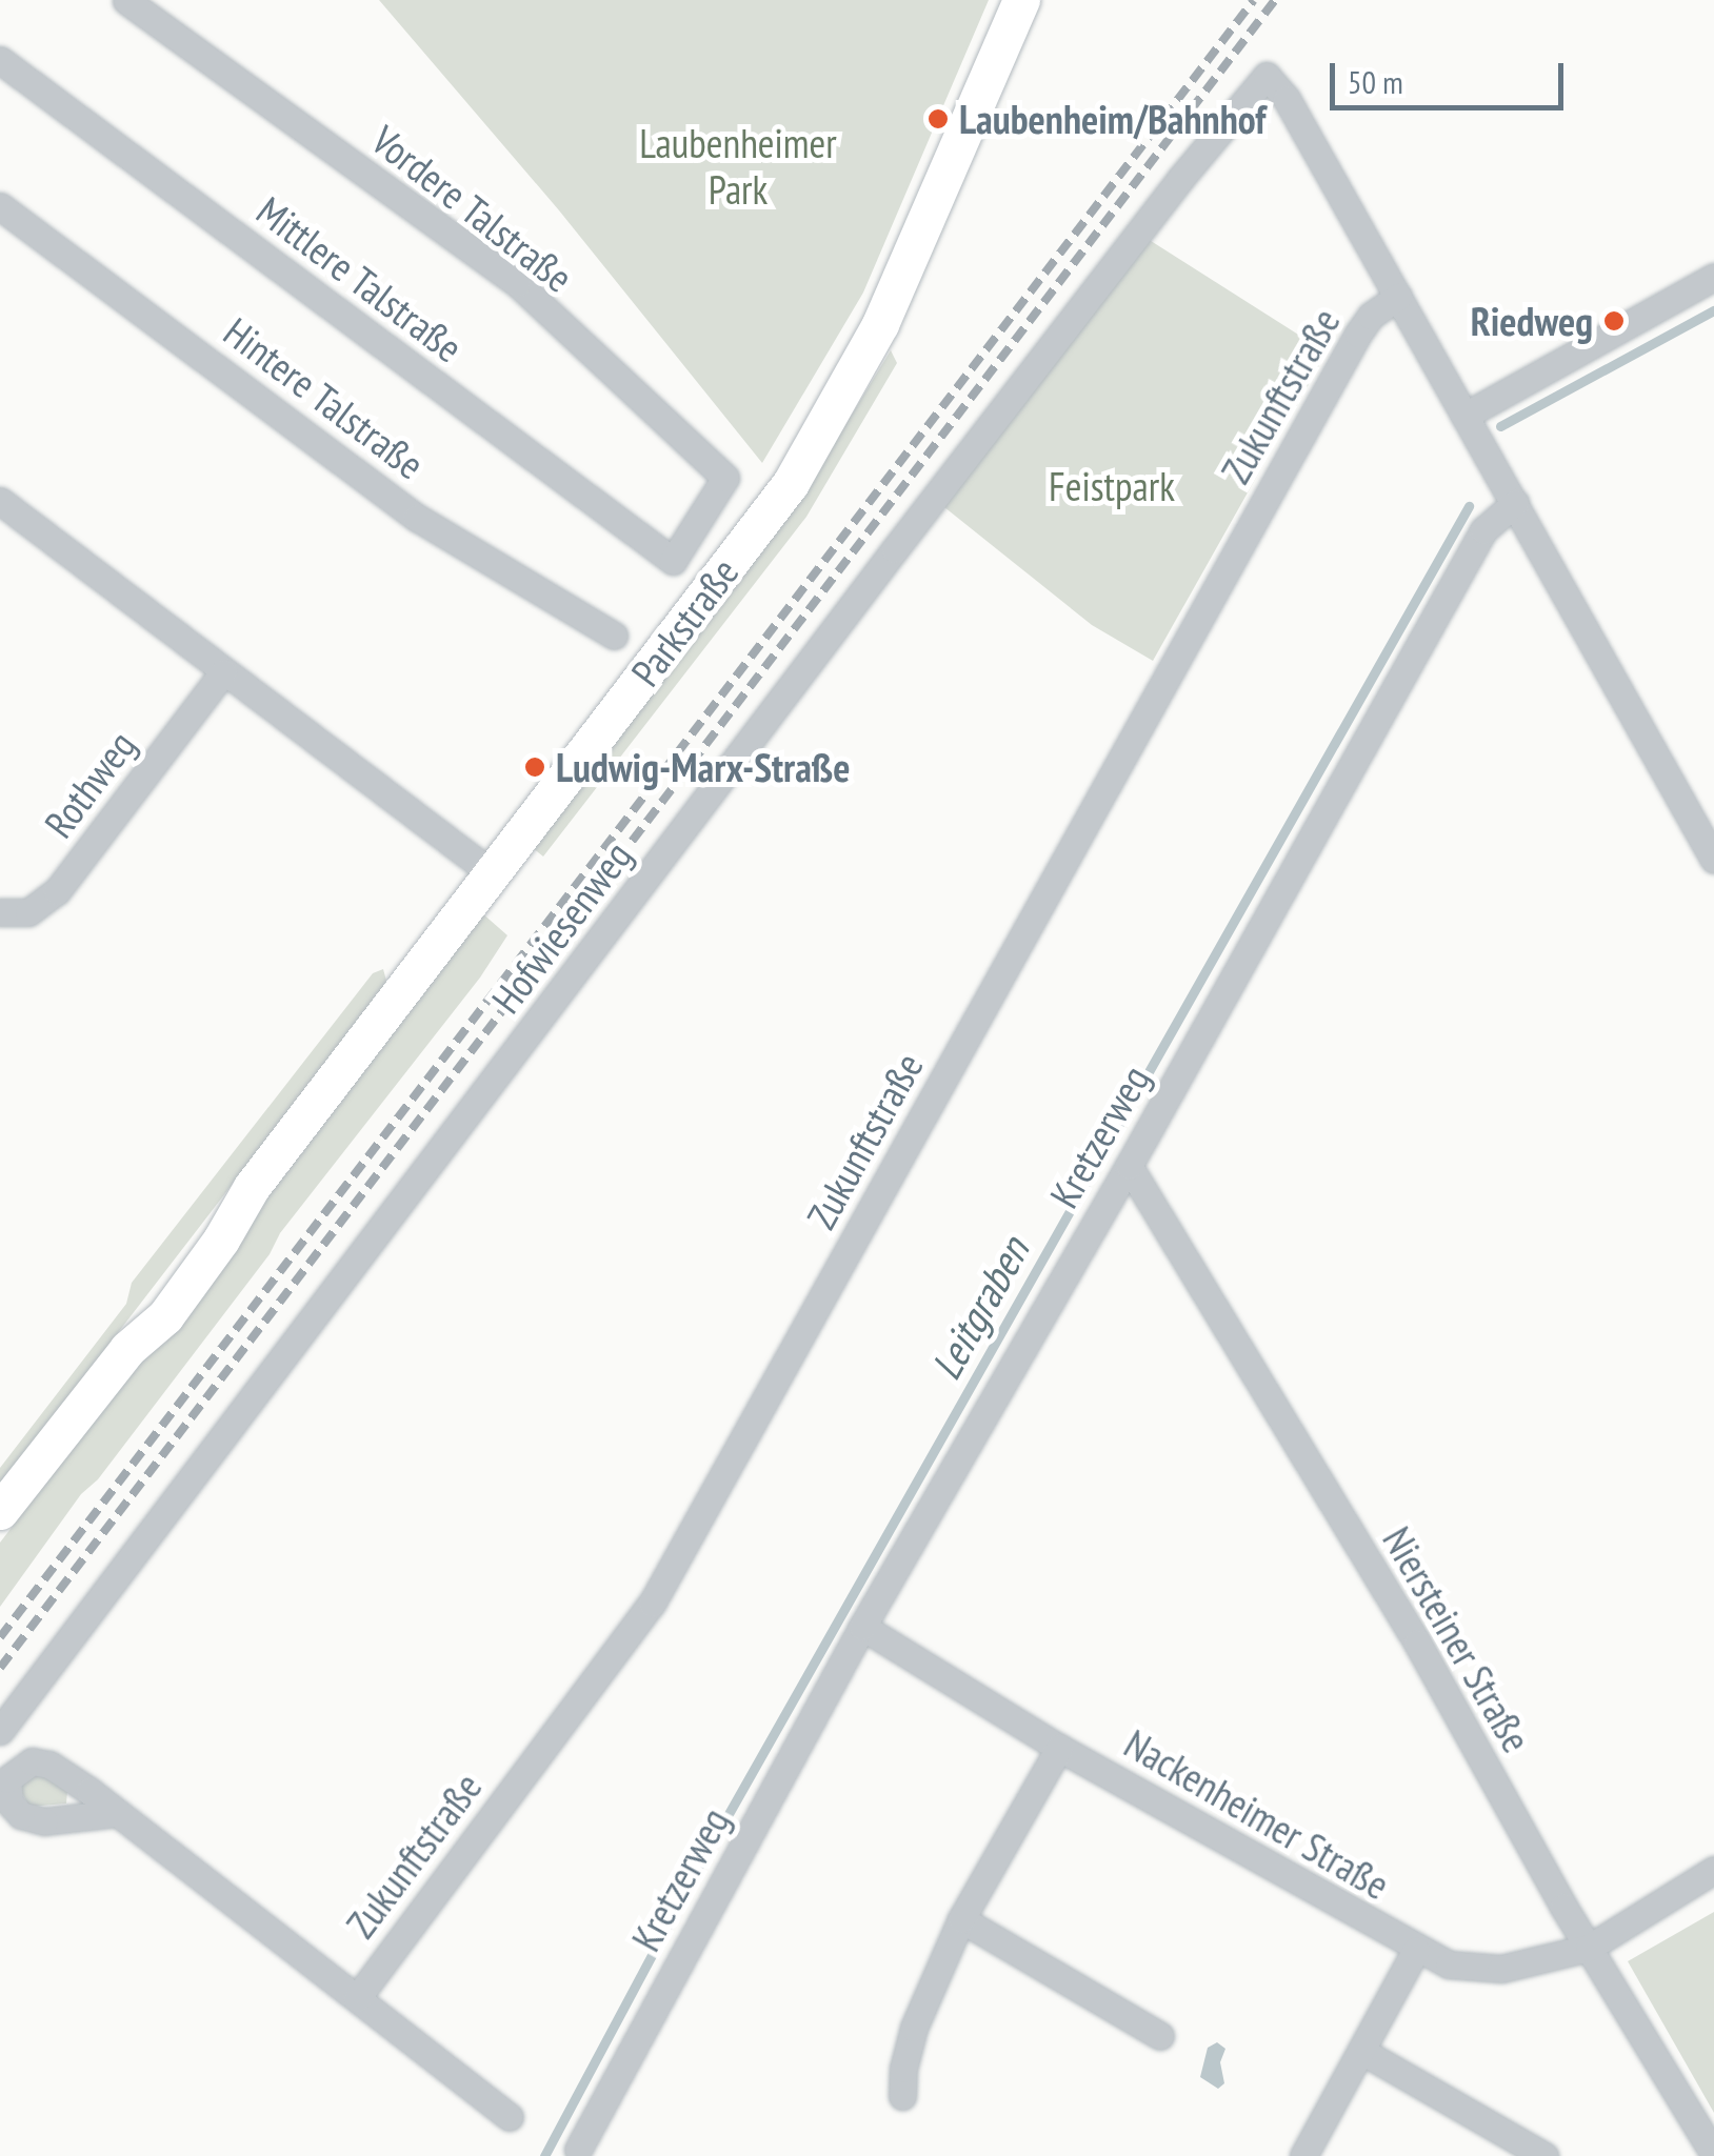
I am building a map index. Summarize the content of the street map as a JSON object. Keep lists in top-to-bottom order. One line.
{"streets":{"main road":["Parkstraße"],"street":["Vordere Talstraße","Mittlere Talstraße","Zukunftstraße","Hintere Talstraße","Rothweg","Hofwiesenweg","Kretzerweg","Niersteiner Straße","Nackenheimer Straße"]},"crossings":[["Vordere Talstraße","Mittlere Talstraße"],["Zukunftstraße","Hofwiesenweg"],["Kretzerweg","Niersteiner Straße"],["Kretzerweg","Nackenheimer Straße"],["Niersteiner Straße","Nackenheimer Straße"]],"water":["Leitgraben"],"parks":["Laubenheimer Park","Feistpark"],"places":["Laubenheim/Bahnhof","Riedweg","Ludwig-Marx-Straße"],"scale_bar":"50 m"}
